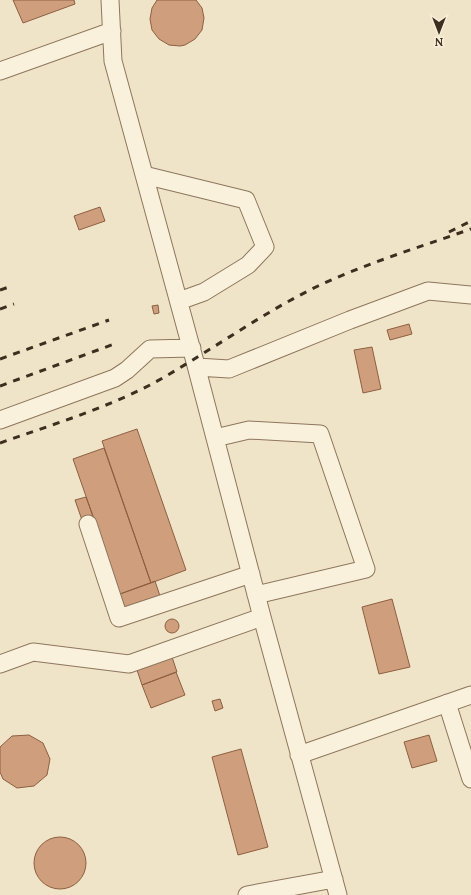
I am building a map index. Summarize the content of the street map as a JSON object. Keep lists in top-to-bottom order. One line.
{"north":"bottom"}
